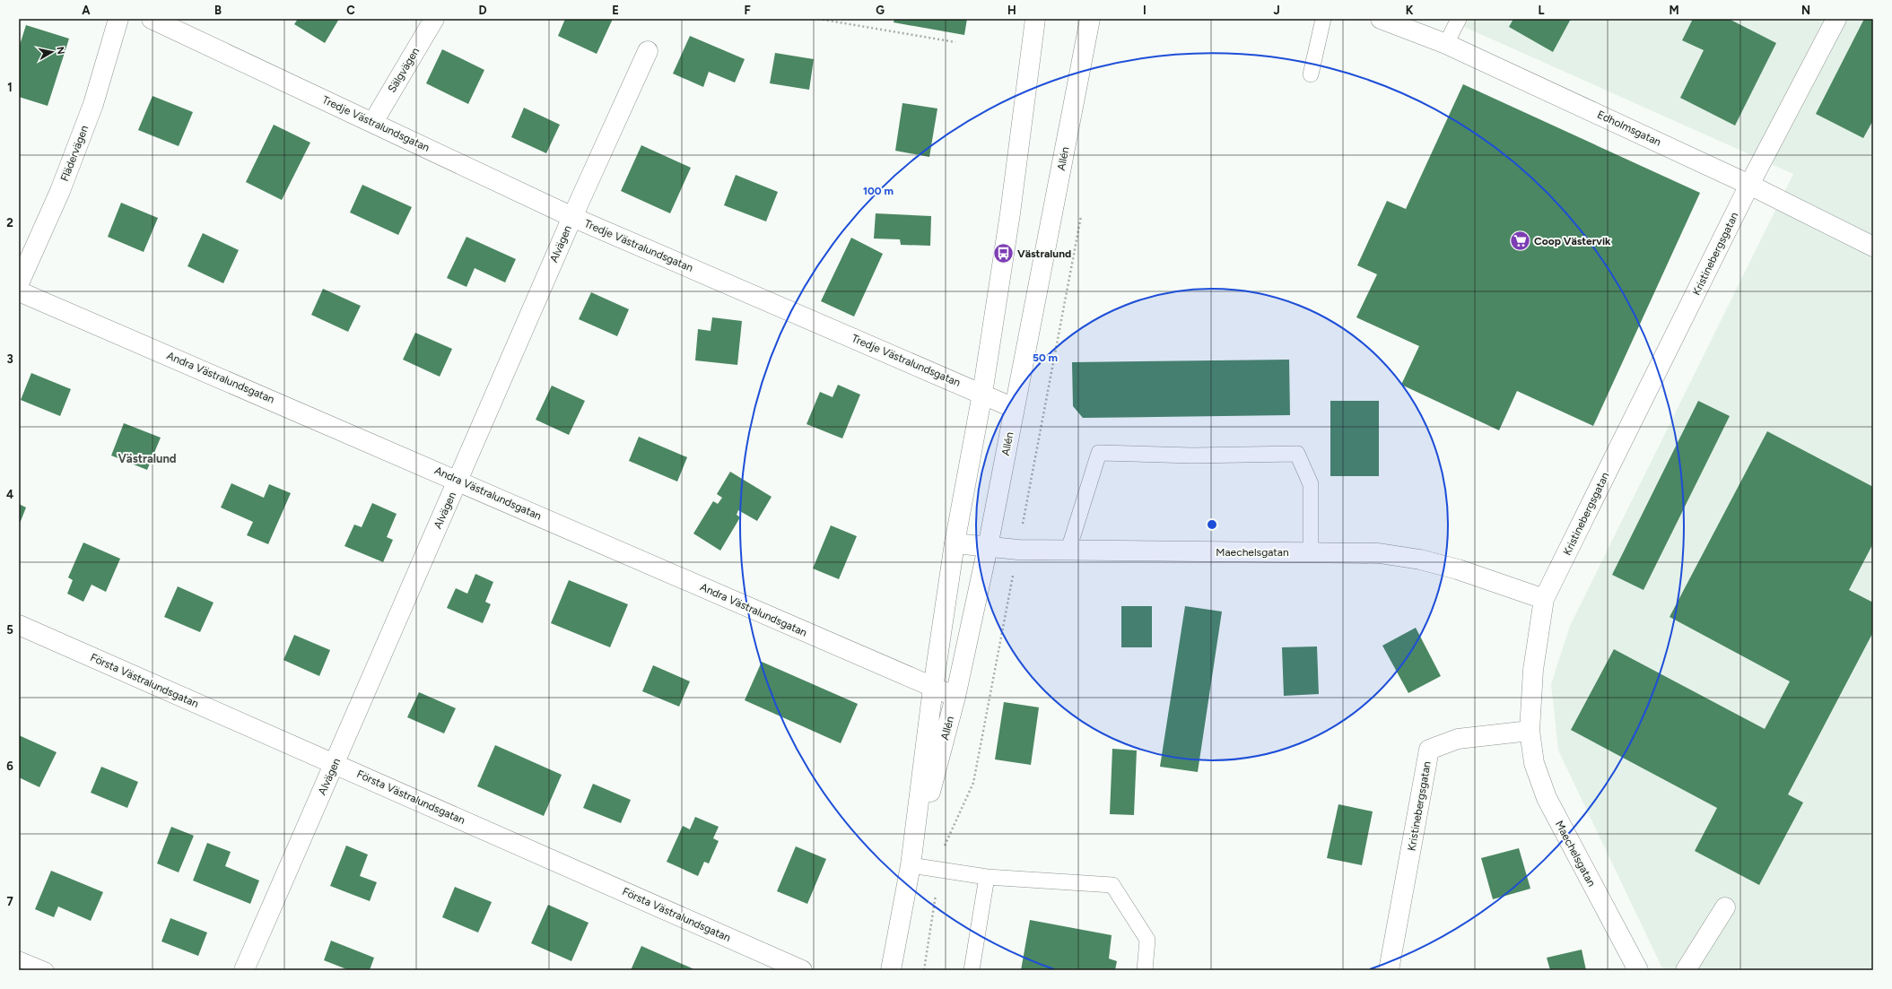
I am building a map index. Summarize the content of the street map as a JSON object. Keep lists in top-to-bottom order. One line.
{"streets":{"street":["Sälgvägen","Tredje Västralundsgatan","Edholmsgatan","Flädervägen","Allén","Alvägen","Kristinebergsgatan","Andra Västralundsgatan","Maechelsgatan","Första Västralundsgatan"]},"crossings":[["Sälgvägen","Tredje Västralundsgatan"],["Tredje Västralundsgatan","Allén"],["Tredje Västralundsgatan","Alvägen"],["Edholmsgatan","Kristinebergsgatan"],["Allén","Andra Västralundsgatan"],["Allén","Maechelsgatan"],["Alvägen","Andra Västralundsgatan"],["Alvägen","Första Västralundsgatan"],["Kristinebergsgatan","Maechelsgatan"]],"districts":["Västralund"],"places":{"supermarket":["Coop Västervik"],"bus stop":["Västralund"]},"north":"right","grid":{"columns":["A","B","C","D","E","F","G","H","I","J","K","L","M","N"],"rows":["1","2","3","4","5","6","7"]},"rings":["100 m","50 m"]}
